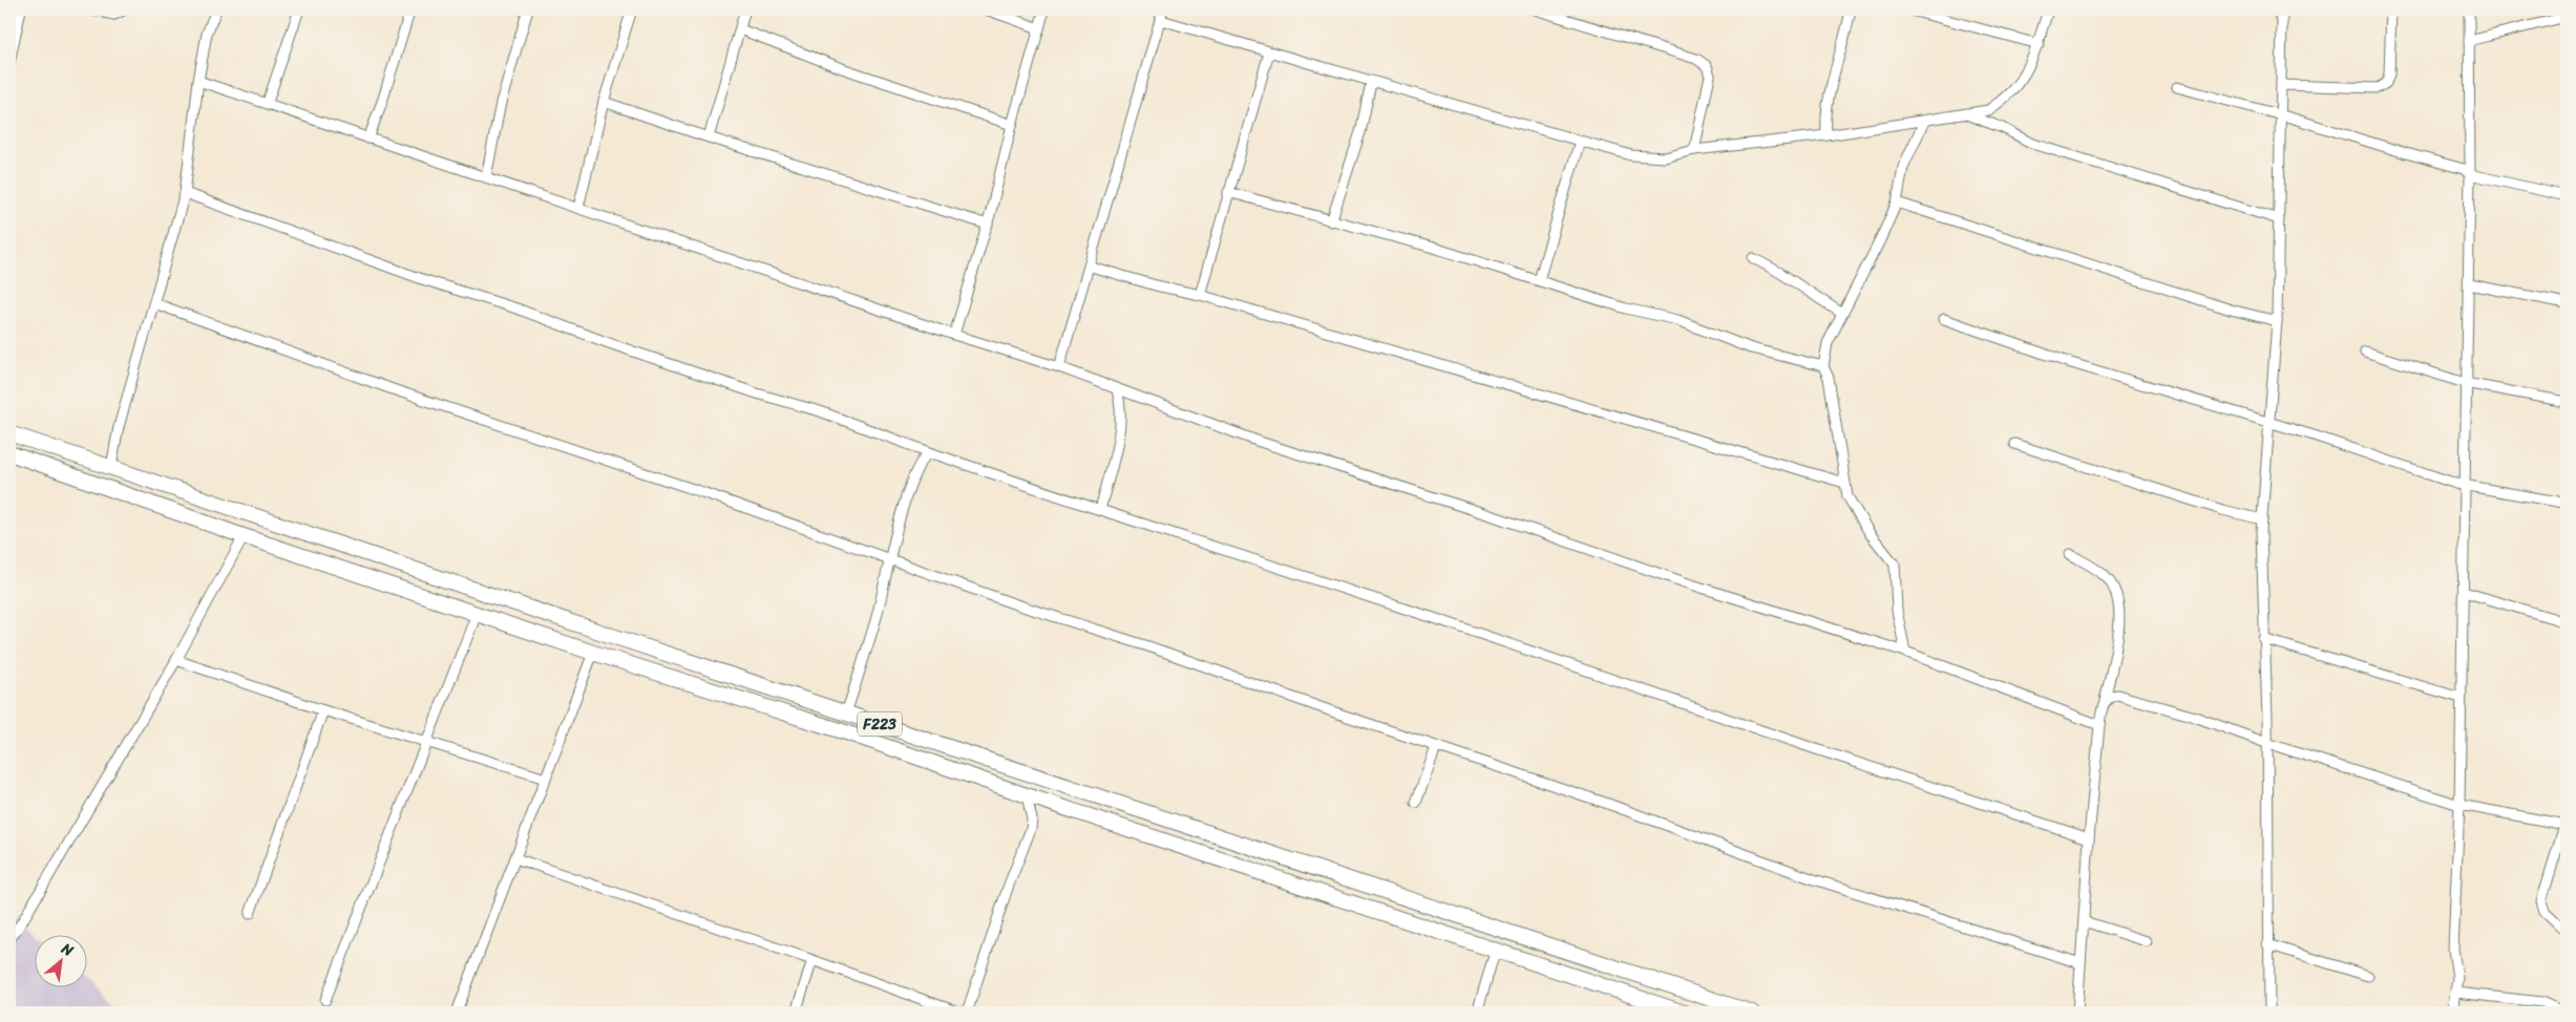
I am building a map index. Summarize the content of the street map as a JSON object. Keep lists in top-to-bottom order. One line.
{"streets":{"main road":["F223"]},"north":"top right"}
